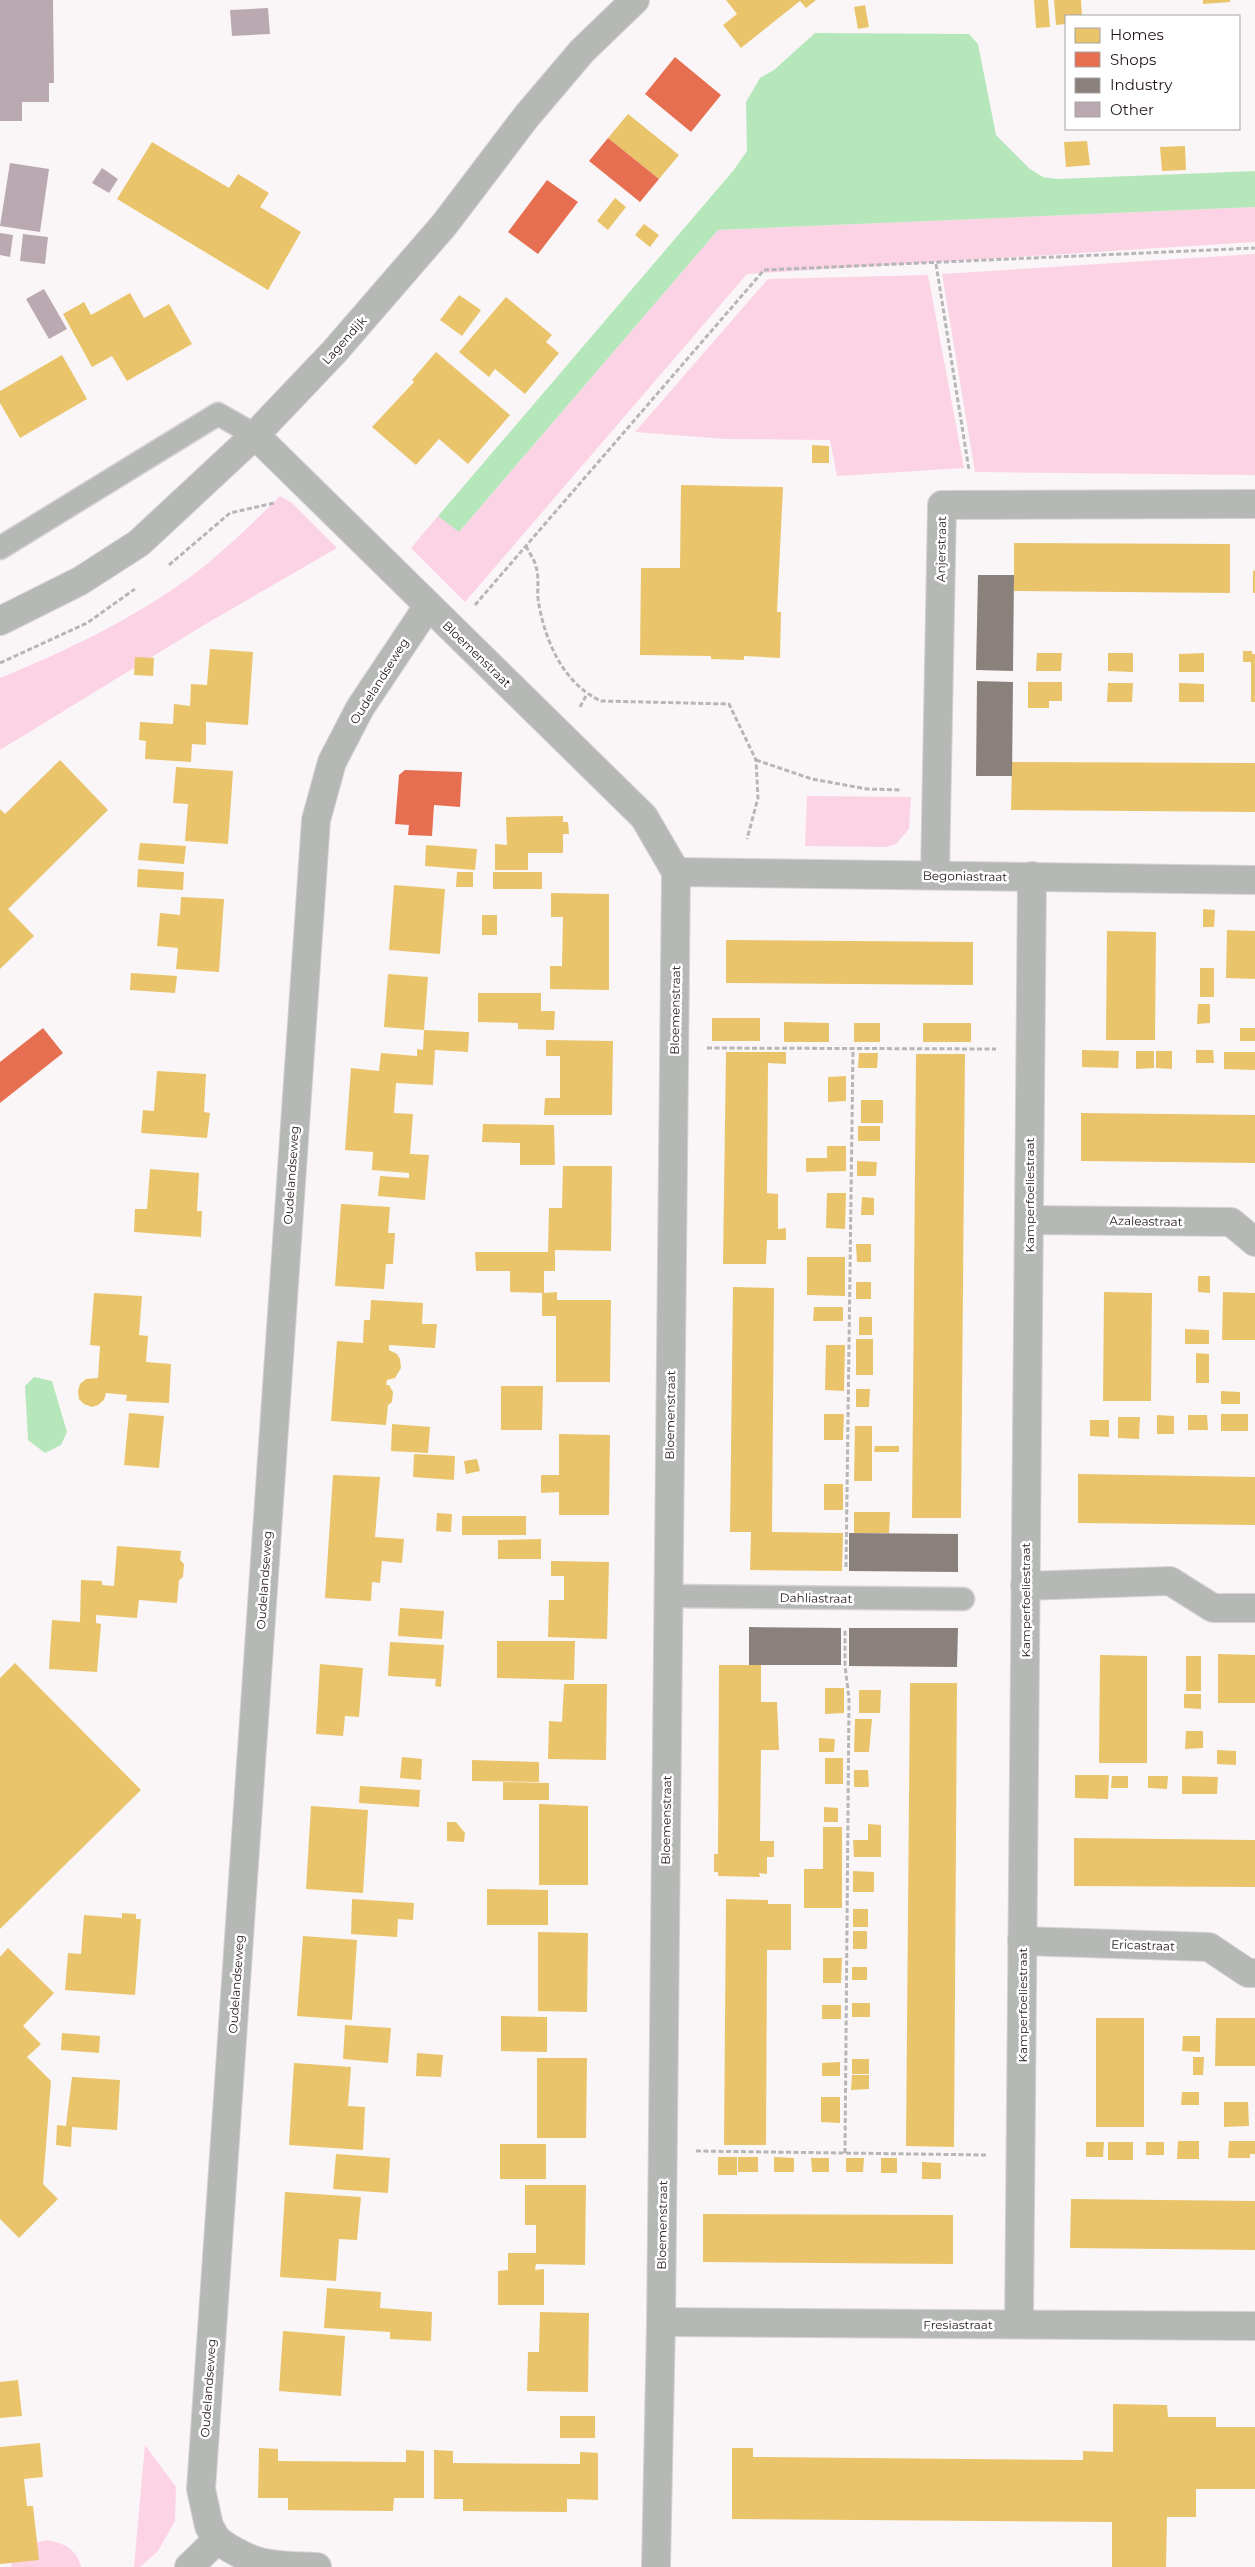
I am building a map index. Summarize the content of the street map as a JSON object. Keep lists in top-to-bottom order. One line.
{"streets":{"street":["Lagendijk","Anjerstraat","Bloemenstraat","Oudelandseweg","Begoniastraat","Kamperfoeliestraat","Azaleastraat","Ericastraat","Fresiastraat"],"lane":["Dahliastraat"]},"crossings":[["Lagendijk","Bloemenstraat"],["Anjerstraat","Begoniastraat"],["Bloemenstraat","Oudelandseweg"],["Bloemenstraat","Begoniastraat"],["Bloemenstraat","Dahliastraat"],["Bloemenstraat","Fresiastraat"],["Begoniastraat","Kamperfoeliestraat"],["Kamperfoeliestraat","Azaleastraat"],["Kamperfoeliestraat","Ericastraat"],["Kamperfoeliestraat","Fresiastraat"]],"legend":["Homes","Shops","Industry","Other"]}
